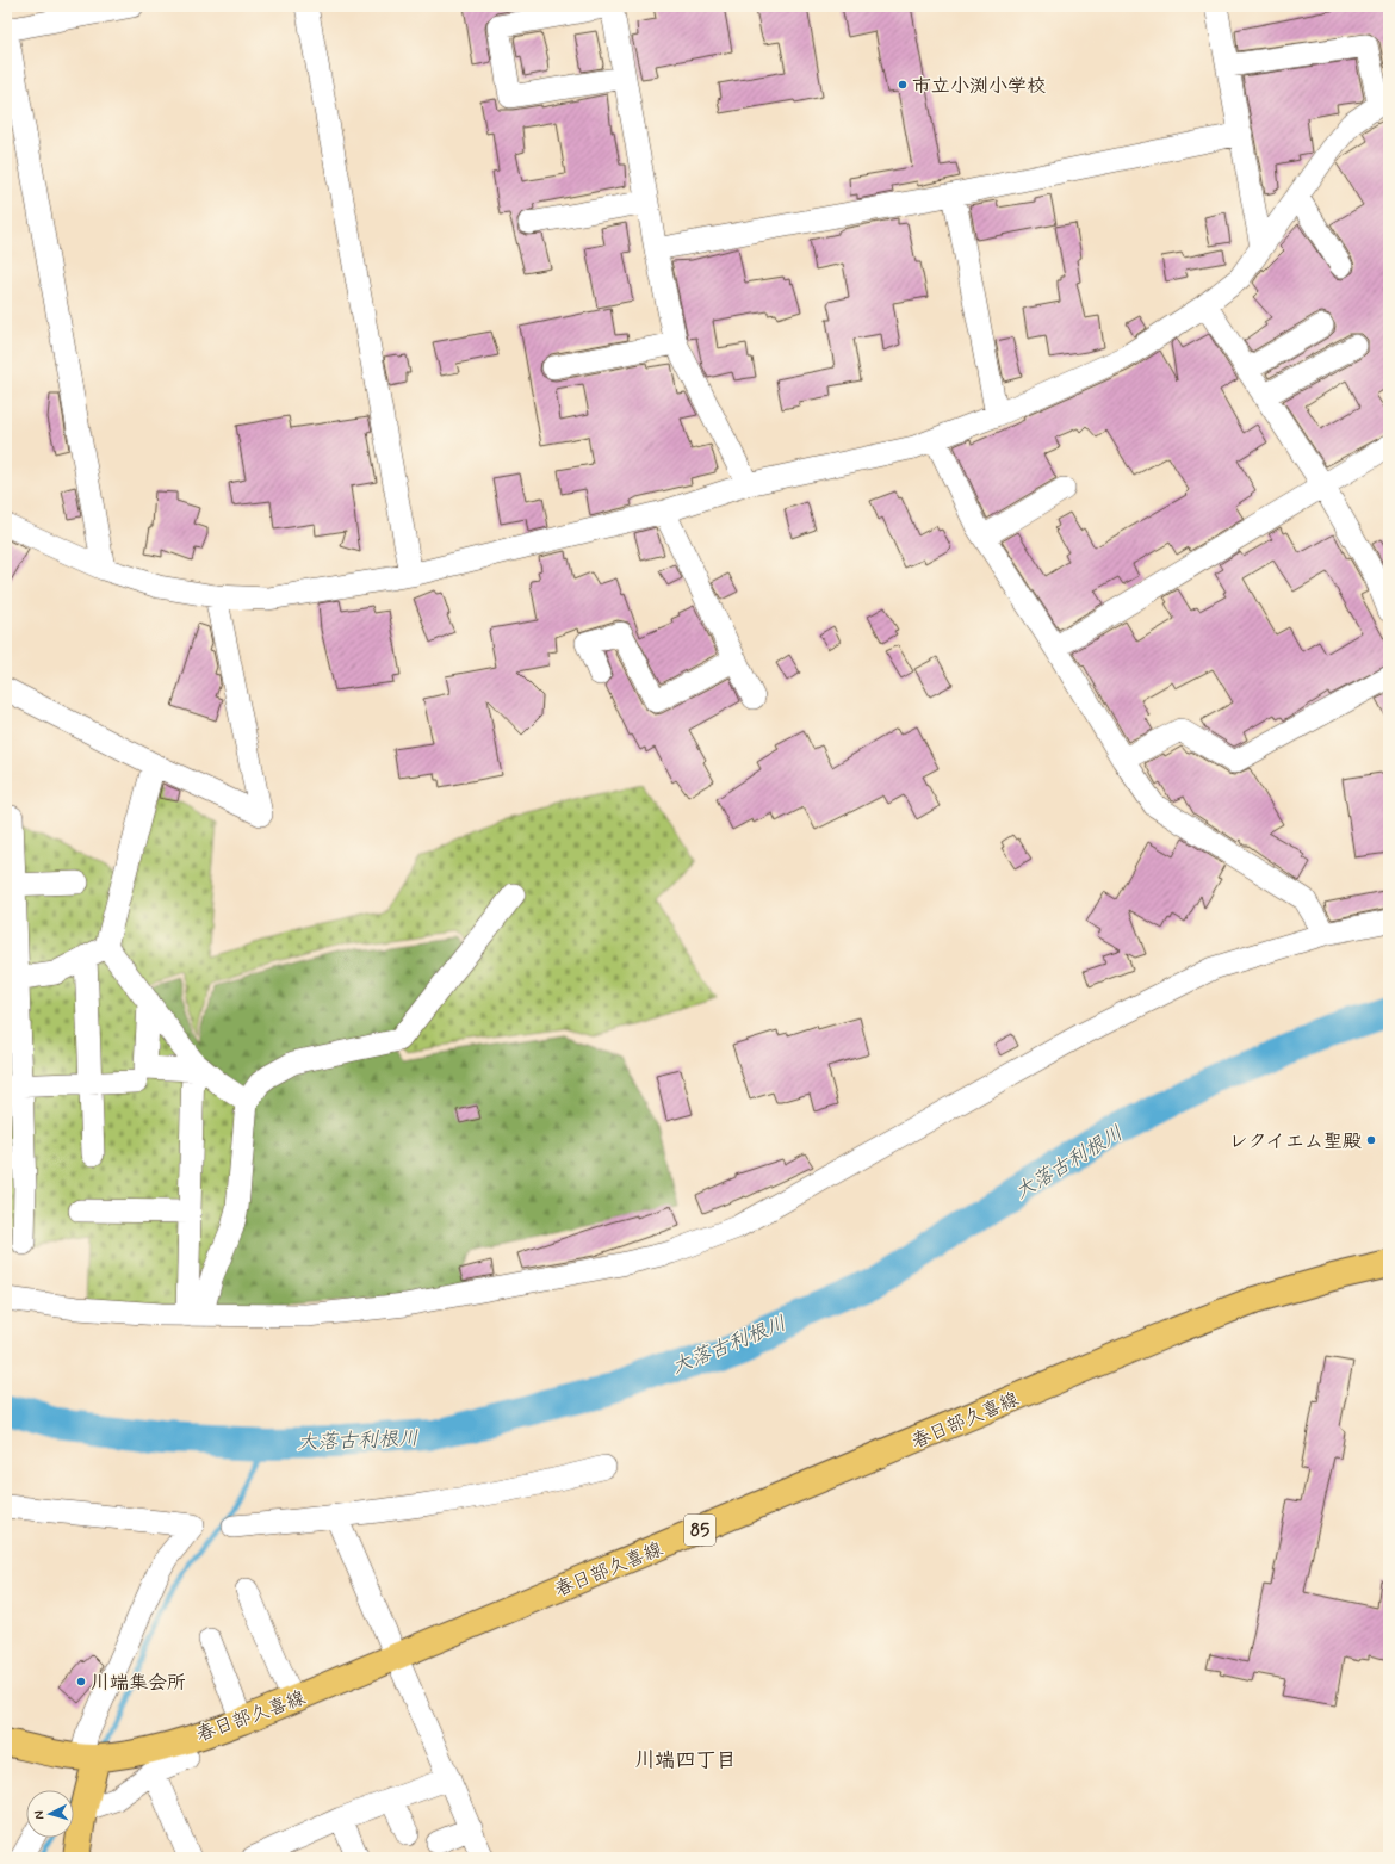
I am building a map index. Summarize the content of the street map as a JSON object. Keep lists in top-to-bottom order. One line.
{"streets":{"main road":["春日部久喜線","85"]},"districts":["川端四丁目"],"water":["大落古利根川"],"places":["市立小渕小学校","レクイエム聖殿","川端集会所"],"north":"left"}
